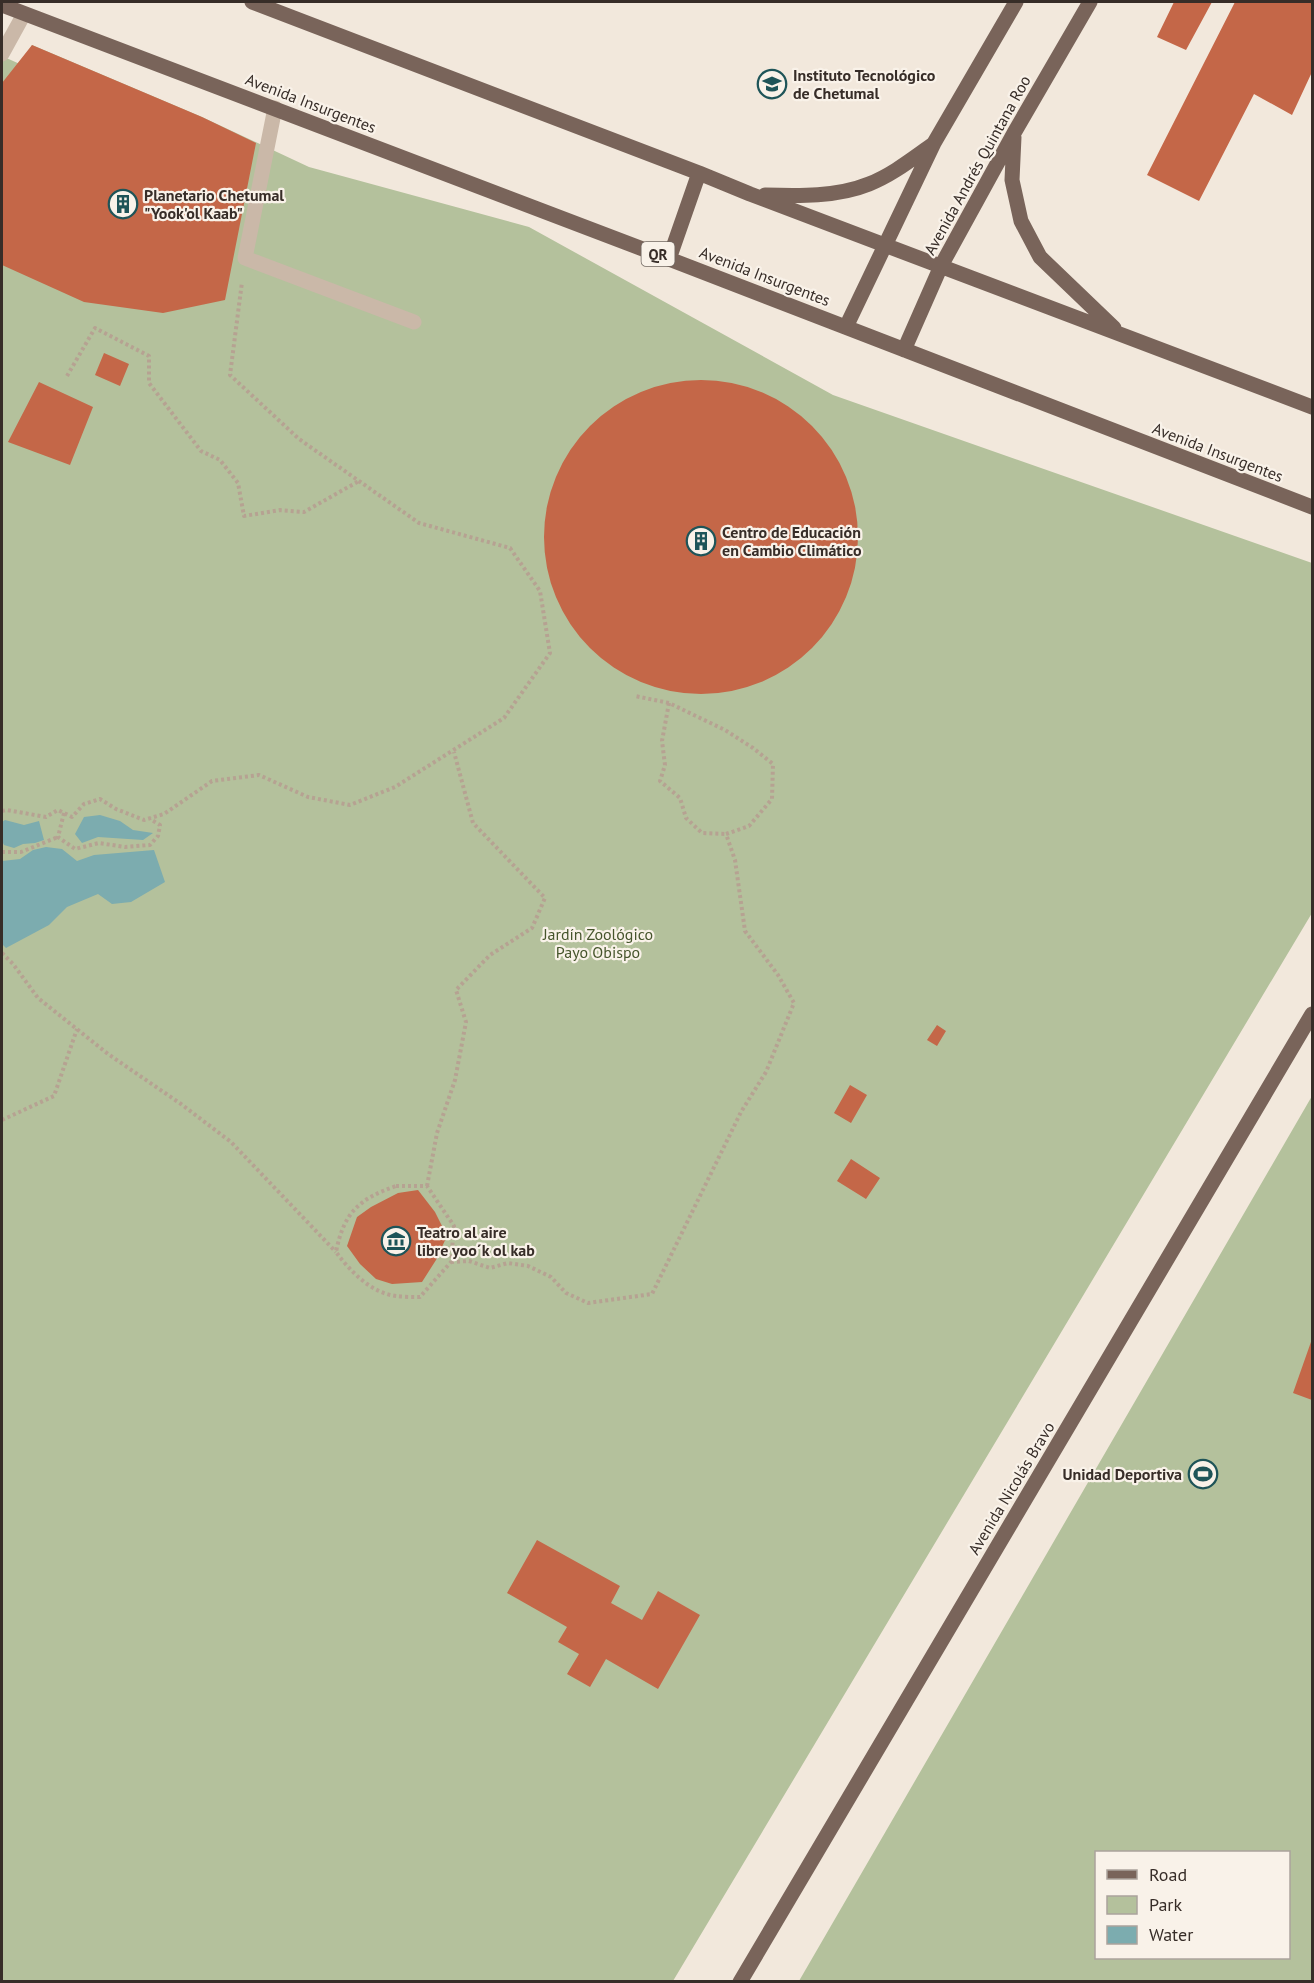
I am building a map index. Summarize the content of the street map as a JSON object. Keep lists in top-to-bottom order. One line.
{"streets":{"main road":["Avenida Insurgentes","Avenida Andrés Quintana Roo","QR","Avenida Nicolás Bravo"]},"crossings":[["Avenida Insurgentes","Avenida Andrés Quintana Roo"]],"parks":["Jardín Zoológico Payo Obispo"],"places":{"school or university":["Instituto Tecnológico de Chetumal"],"building":["Planetario Chetumal \"Yook'ol Kaab\"","Centro de Educación en Cambio Climático"],"museum":["Teatro al aire libre yoo´k ol kab"],"sports":["Unidad Deportiva"]},"legend":["Road","Park","Water"]}
